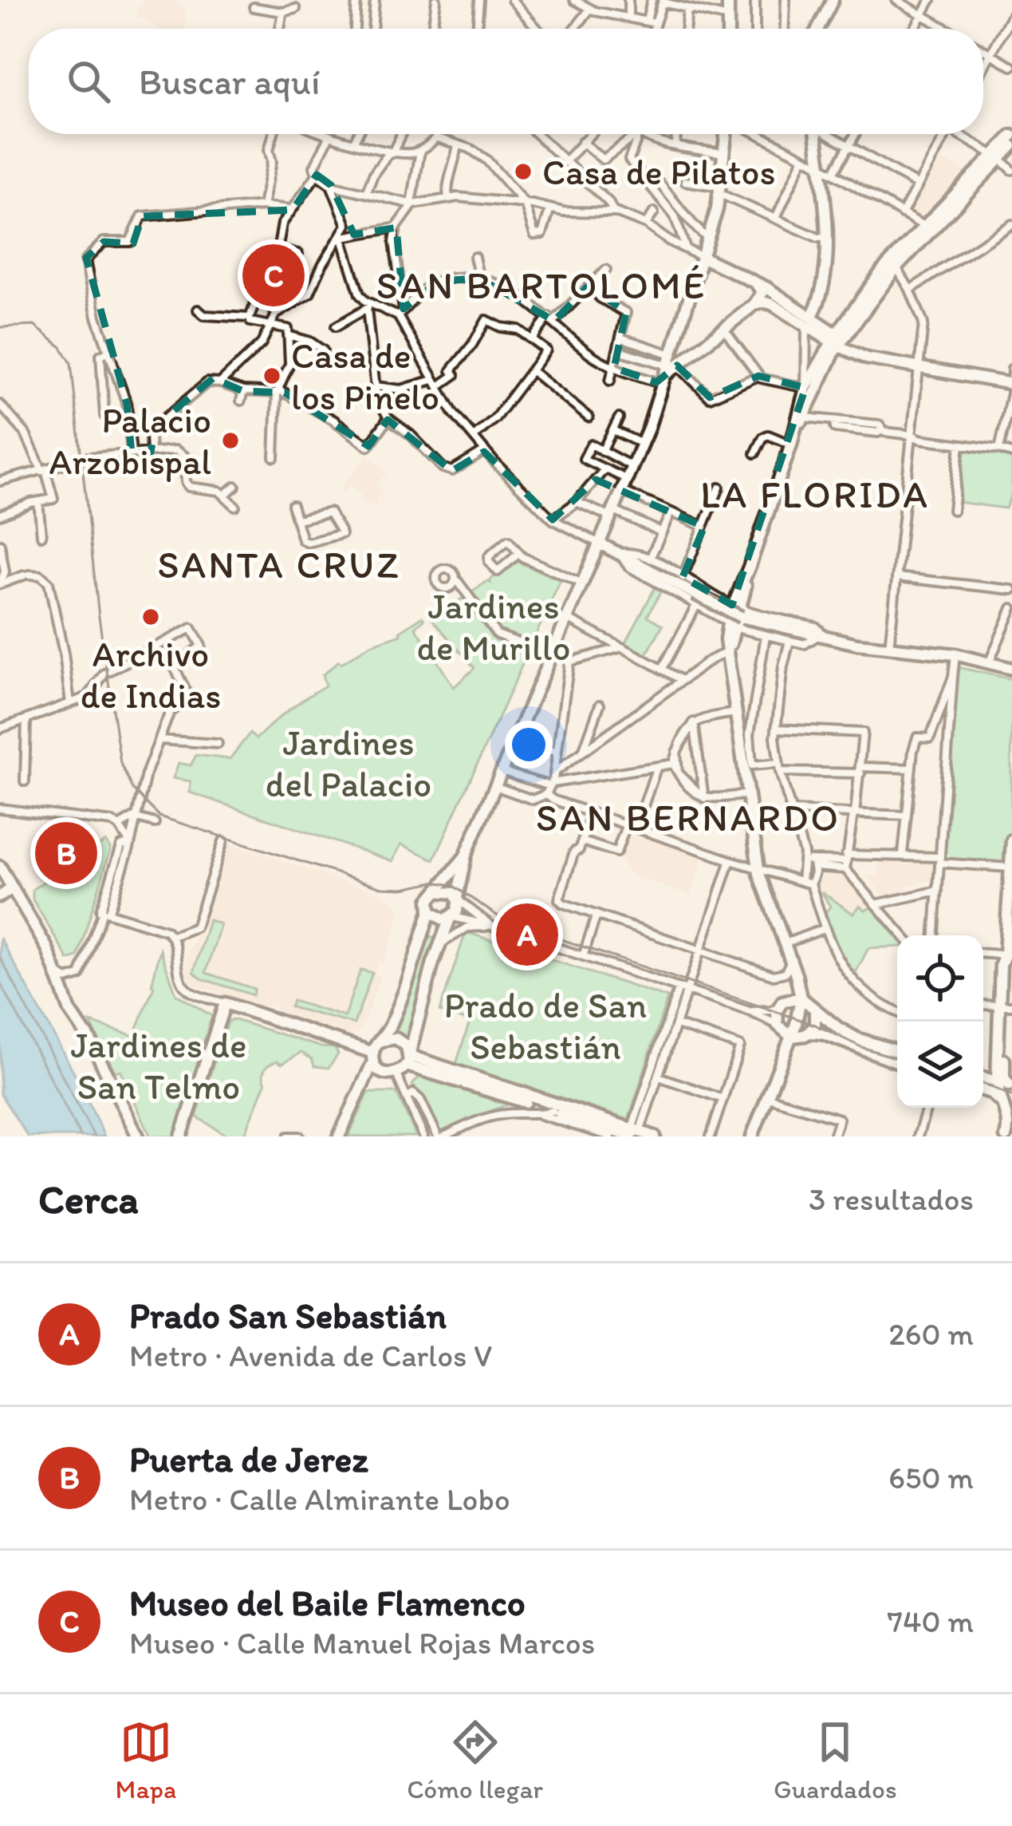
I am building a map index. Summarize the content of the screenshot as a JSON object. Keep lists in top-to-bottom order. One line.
{"districts":["SAN BARTOLOMÉ","LA FLORIDA","SANTA CRUZ","SAN BERNARDO"],"parks":["Jardines de Murillo","Jardines del Palacio","Prado de San Sebastián","Jardines de San Telmo"],"places":["Casa de Pilatos","Casa de los Pinelo","Palacio Arzobispal","Archivo de Indias"],"page":{"search":"Buscar aquí","pins":["C","B","A"],"heading":["Cerca","3 resultados"],"list":[{"mark":"A","name":"Prado San Sebastián","note":"Metro · Avenida de Carlos V","value":"260 m"},{"mark":"B","name":"Puerta de Jerez","note":"Metro · Calle Almirante Lobo","value":"650 m"},{"mark":"C","name":"Museo del Baile Flamenco","note":"Museo · Calle Manuel Rojas Marcos","value":"740 m"}],"nav":["Mapa","Cómo llegar","Guardados"]}}
